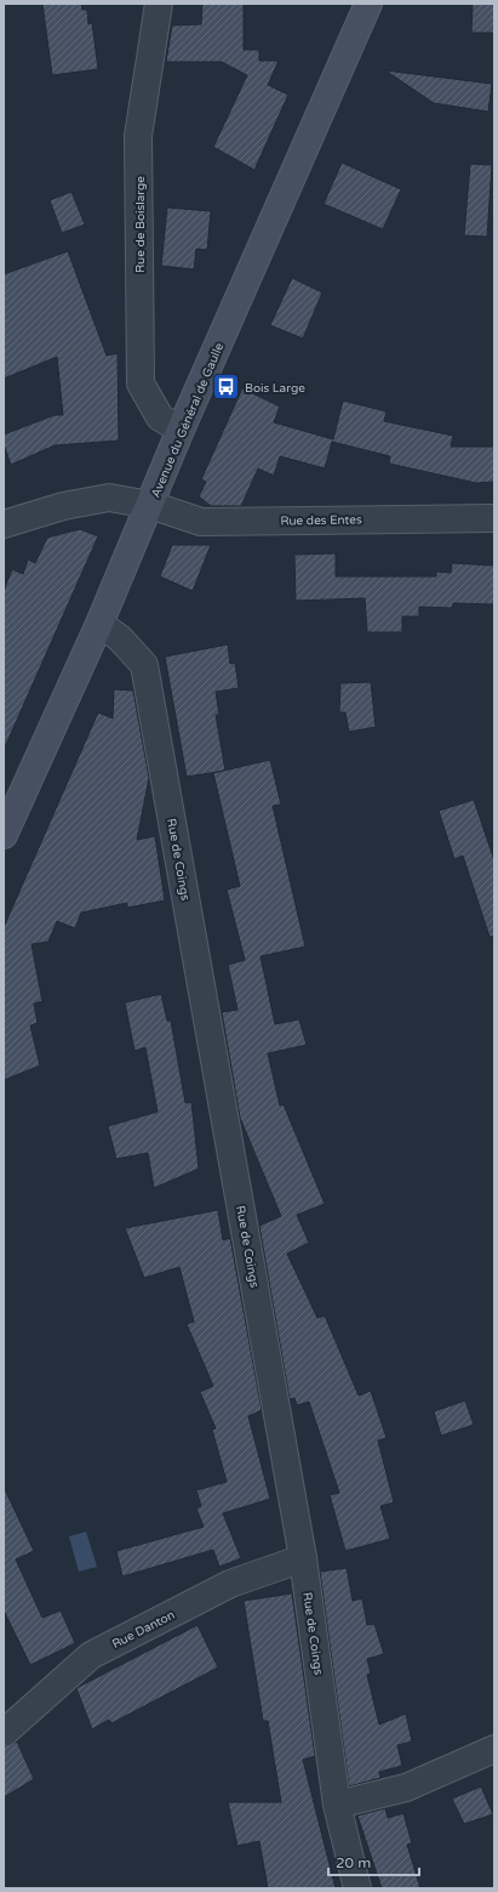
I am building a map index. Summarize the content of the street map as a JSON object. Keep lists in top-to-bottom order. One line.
{"streets":{"main road":["Avenue du Général de Gaulle"],"street":["Rue de Boislarge","Rue des Entes","Rue de Coings","Rue Danton"]},"crossings":[["Rue de Boislarge","Avenue du Général de Gaulle"],["Avenue du Général de Gaulle","Rue des Entes"],["Avenue du Général de Gaulle","Rue de Coings"],["Rue de Coings","Rue Danton"]],"places":{"bus stop":["Bois Large"]},"scale_bar":"20 m"}
